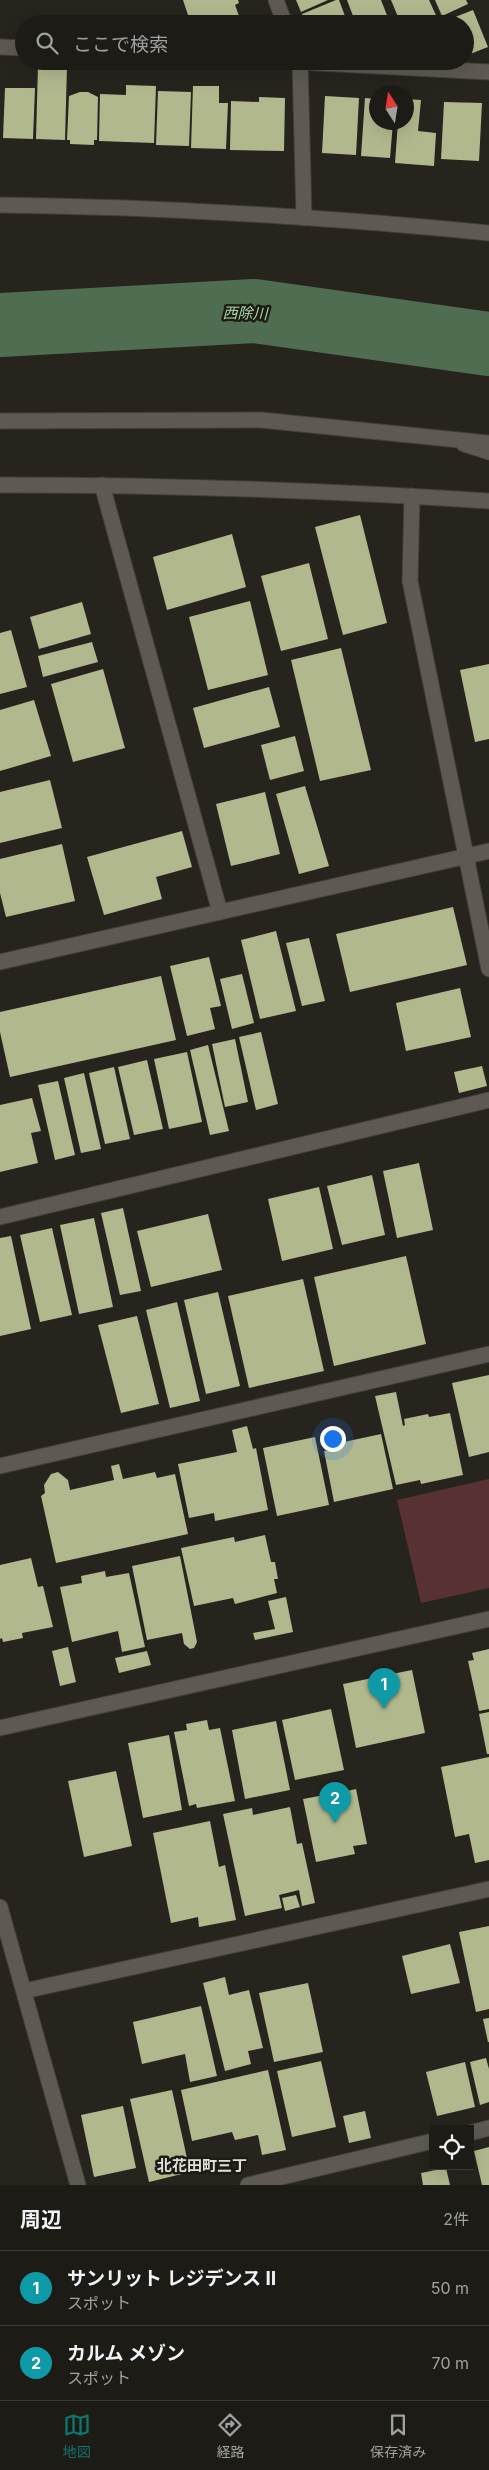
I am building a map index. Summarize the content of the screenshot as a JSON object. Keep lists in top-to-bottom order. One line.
{"districts":["北花田町三丁"],"water":["西除川"],"north":"top","page":{"search":"ここで検索","pins":["1","2"],"heading":["周辺","2件"],"list":[{"mark":"1","name":"サンリット レジデンス Ⅱ","note":"スポット","value":"50 m"},{"mark":"2","name":"カルム メゾン","note":"スポット","value":"70 m"}],"nav":["地図","経路","保存済み"]}}
